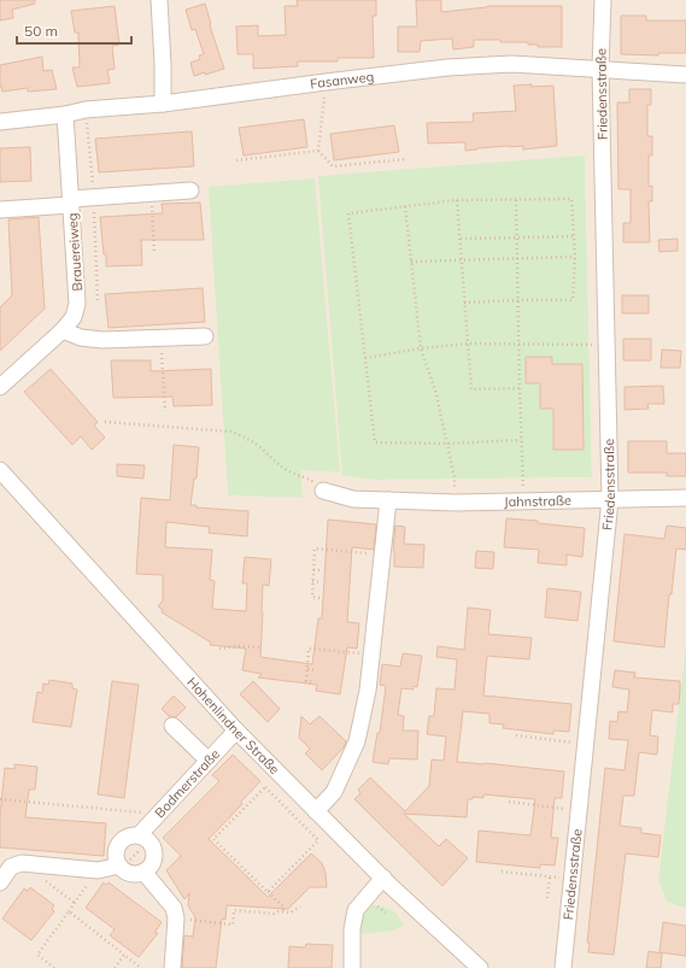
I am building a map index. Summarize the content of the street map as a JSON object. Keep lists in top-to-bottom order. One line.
{"streets":{"street":["Fasanweg","Friedensstraße","Brauereiweg","Jahnstraße","Hohenlindner Straße","Bodmerstraße"]},"crossings":[["Fasanweg","Friedensstraße"],["Fasanweg","Brauereiweg"],["Friedensstraße","Jahnstraße"],["Hohenlindner Straße","Bodmerstraße"]],"scale_bar":"50 m"}
